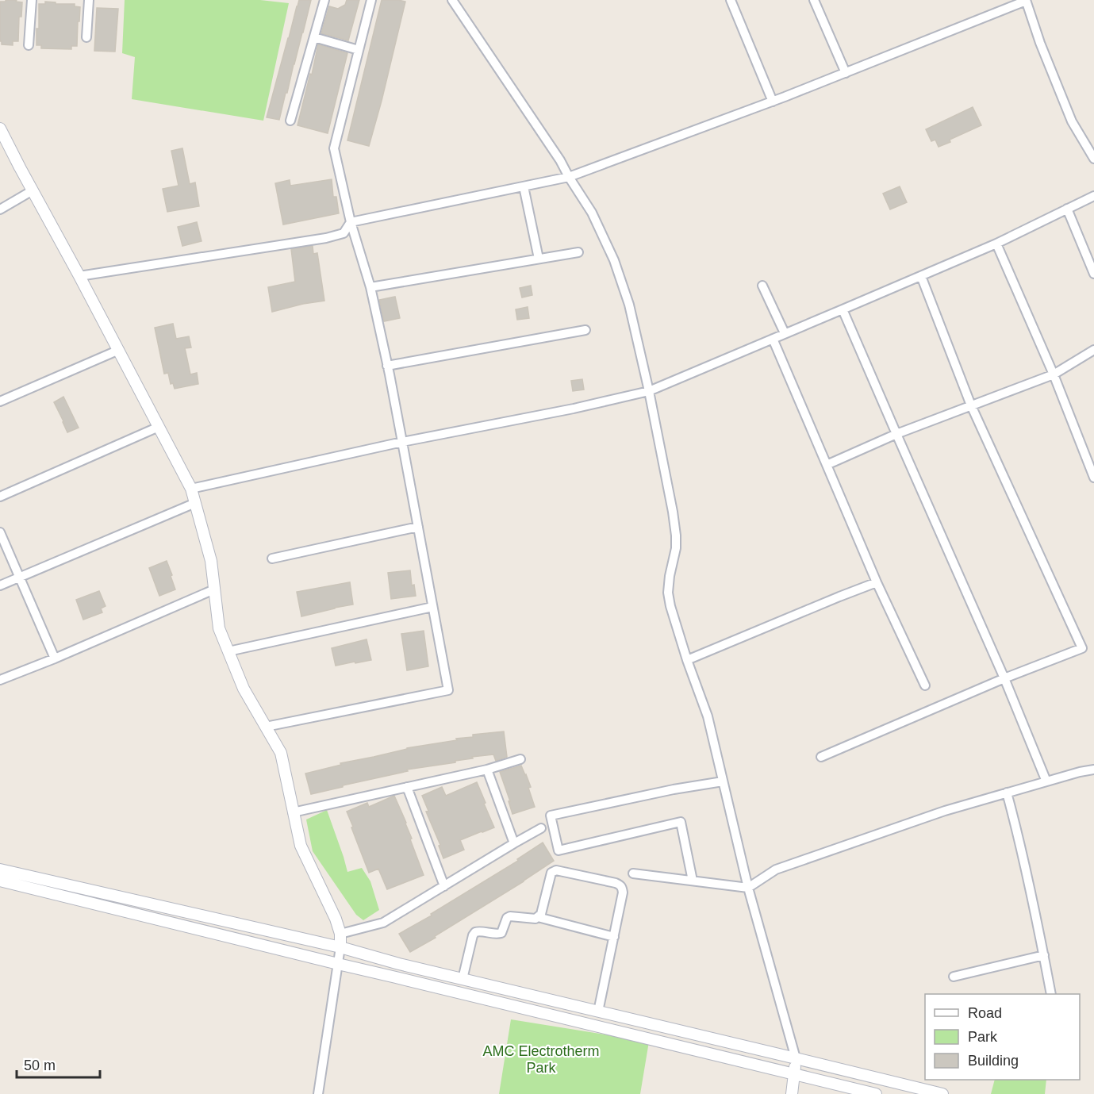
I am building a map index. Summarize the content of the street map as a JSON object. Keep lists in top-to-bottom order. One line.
{"parks":["AMC Electrotherm Park"],"legend":["Road","Park","Building"],"scale_bar":"50 m"}
